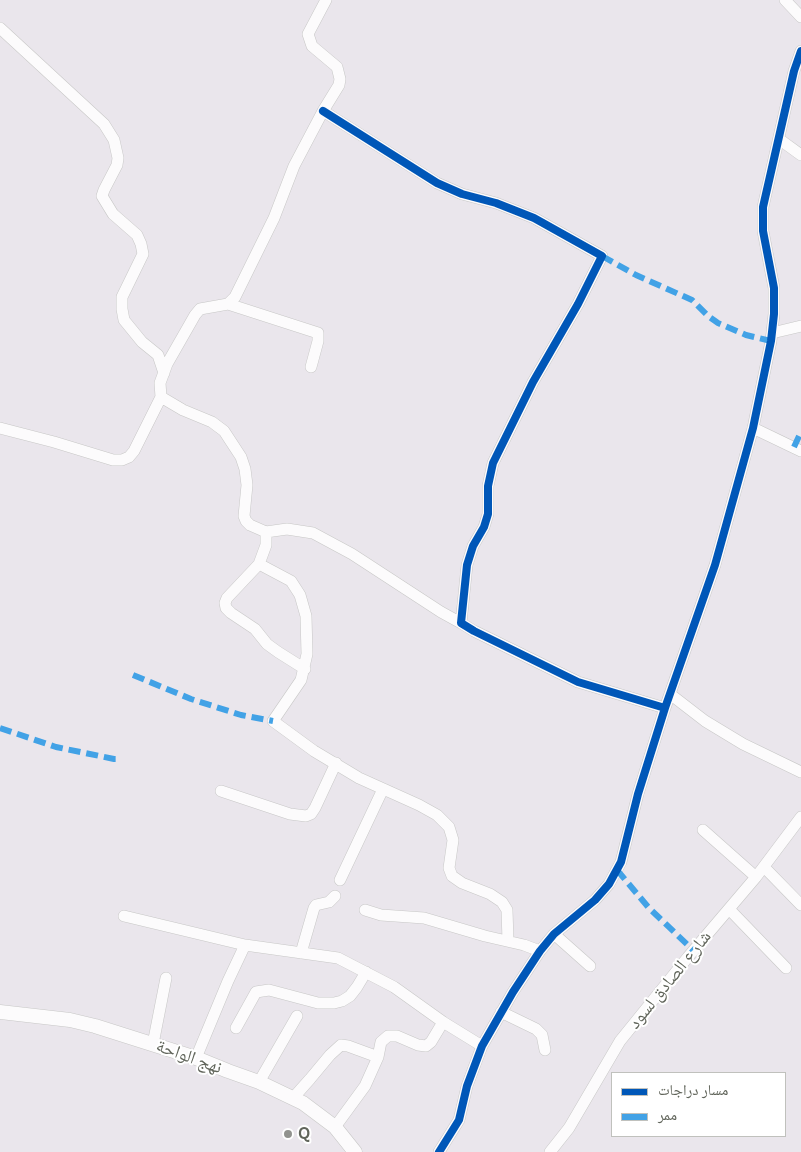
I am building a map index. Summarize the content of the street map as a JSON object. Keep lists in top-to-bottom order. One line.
{"streets":{"street":["شارع الصادق لسود","نهج الواحة"]},"places":["Q"],"legend":["مسار دراجات","ممر"]}
